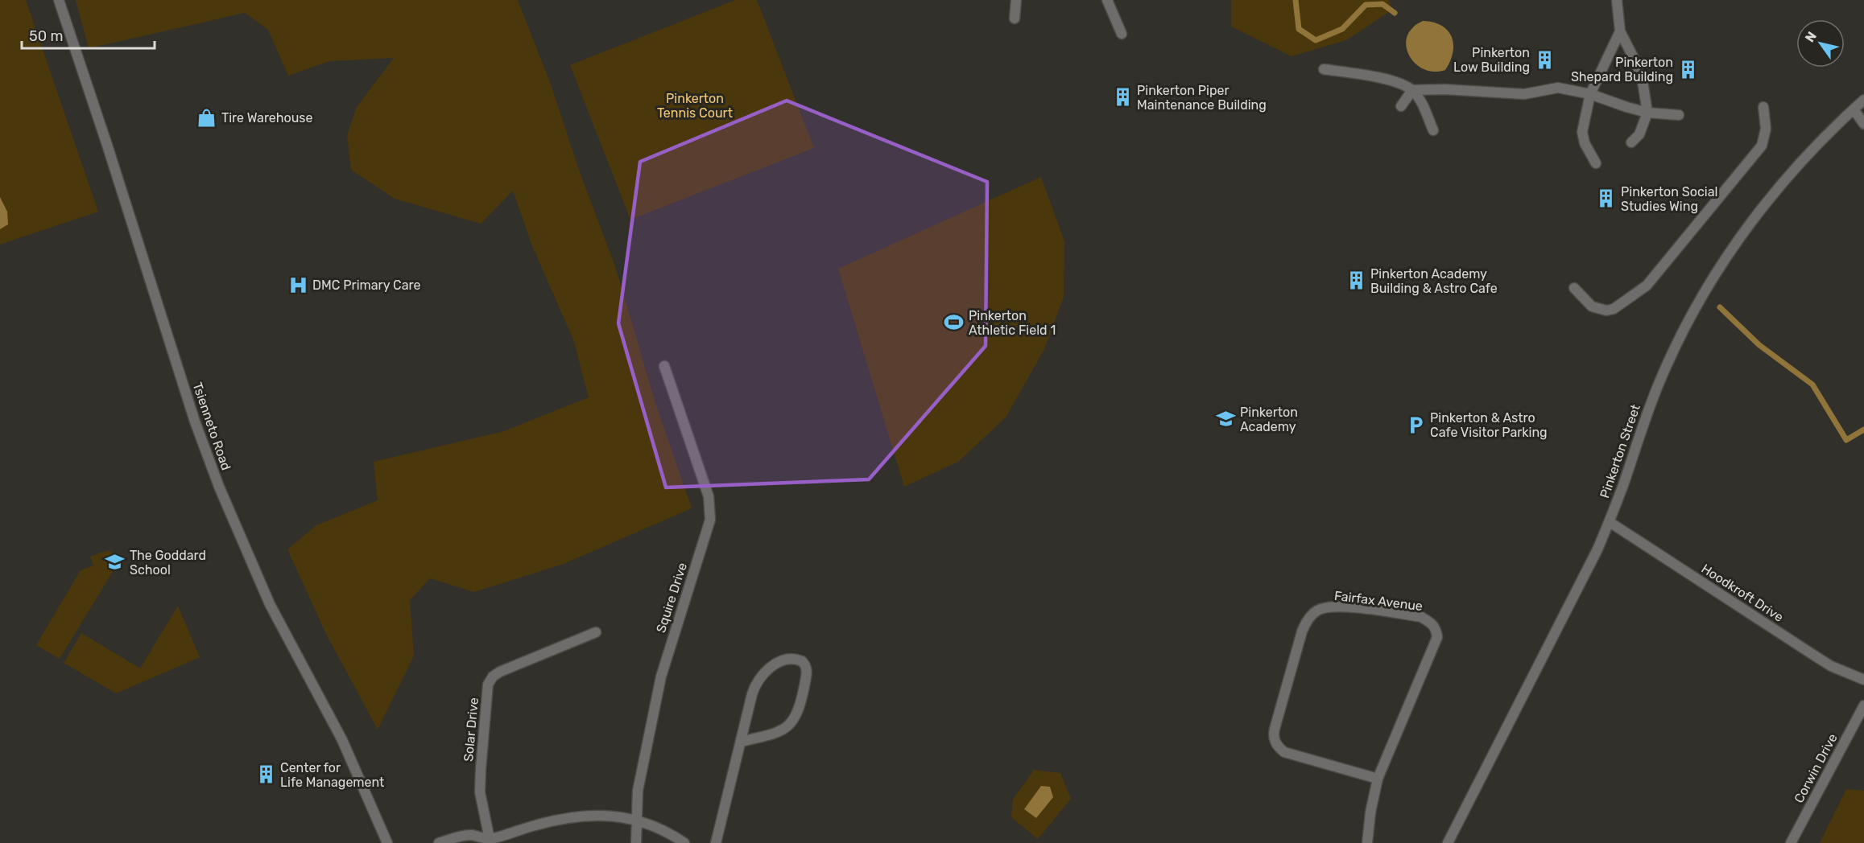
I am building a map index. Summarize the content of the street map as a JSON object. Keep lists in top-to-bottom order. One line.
{"streets":{"street":["Tsienneto Road","Pinkerton Street","Hoodkroft Drive","Squire Drive","Fairfax Avenue","Solar Drive","Corwin Drive"]},"crossings":[["Pinkerton Street","Hoodkroft Drive"]],"parks":["Pinkerton Tennis Court"],"places":{"building":["Pinkerton Low Building","Pinkerton Shepard Building","Pinkerton Piper Maintenance Building","Pinkerton Social Studies Wing","Pinkerton Academy Building & Astro Cafe","Center for Life Management"],"shop":["Tire Warehouse"],"hospital":["DMC Primary Care"],"sports":["Pinkerton Athletic Field 1"],"school or university":["Pinkerton Academy","The Goddard School"],"parking":["Pinkerton & Astro Cafe Visitor Parking"]},"scale_bar":"50 m","north":"top left"}
